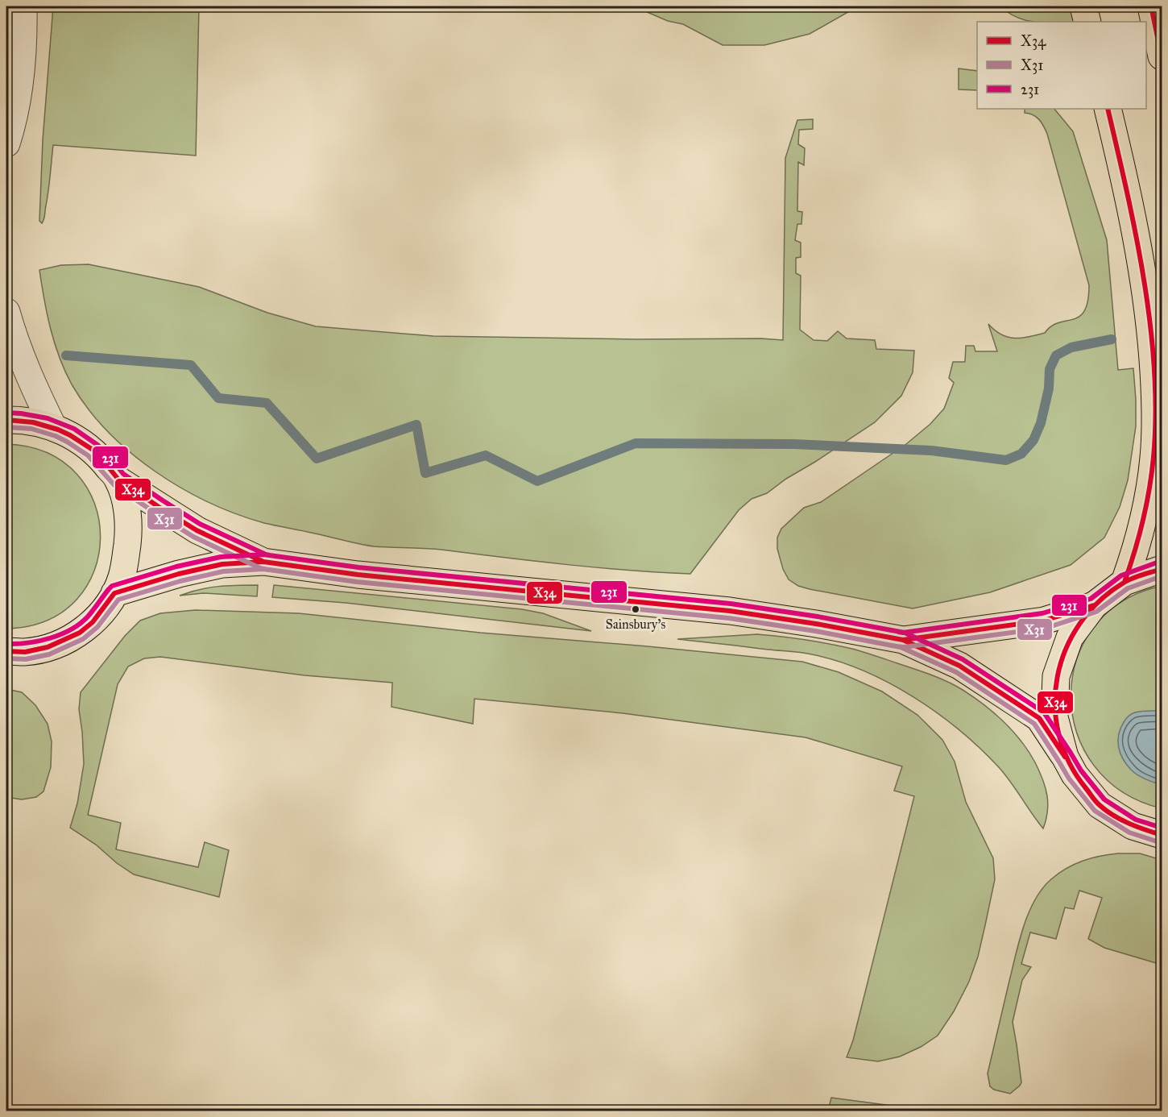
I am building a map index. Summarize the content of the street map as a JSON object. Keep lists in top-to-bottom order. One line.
{"places":["Sainsbury's"],"lines":["transit line X34","transit line 231","transit line X31"],"legend":["X34","X31","231"]}
